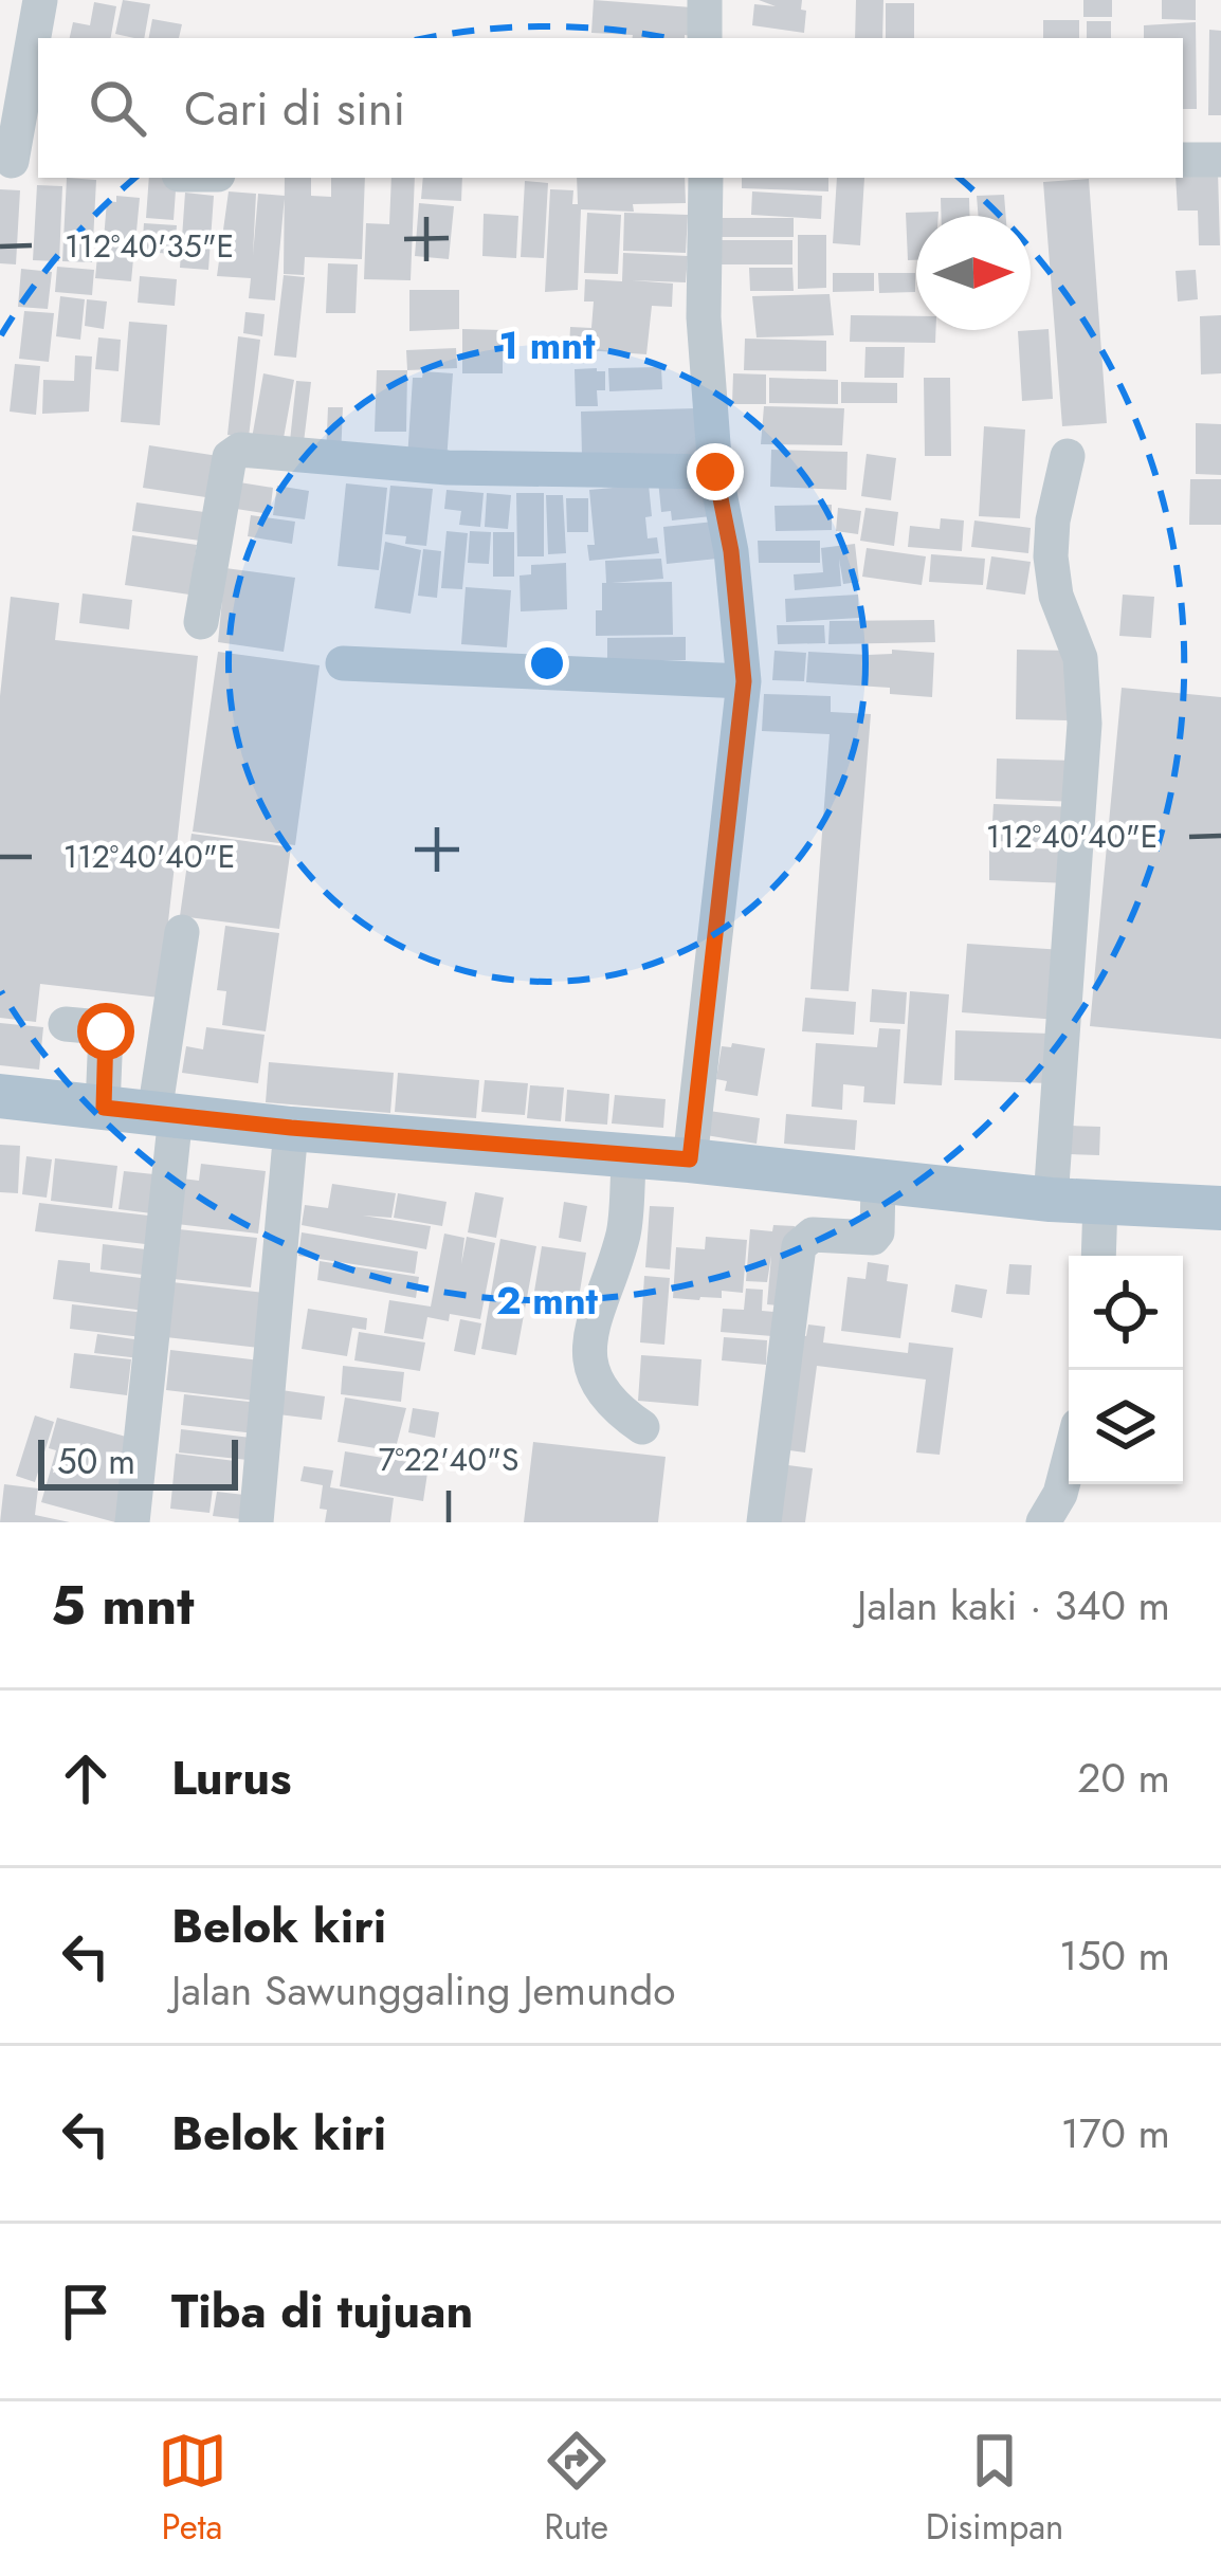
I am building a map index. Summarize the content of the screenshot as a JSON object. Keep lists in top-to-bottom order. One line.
{"scale_bar":"50 m","north":"right","page":{"search":"Cari di sini","scale":"50 m","heading":["5 mnt","Jalan kaki · 340 m"],"list":[["Lurus","20 m"],["Belok kiri","Jalan Sawunggaling Jemundo","150 m"],["Belok kiri","170 m"],"Tiba di tujuan"],"nav":["Peta","Rute","Disimpan"]},"coordinates":["112°40'35\"E","112°40'40\"E","7°22'40\"S"],"rings":["1 mnt","2 mnt"]}
